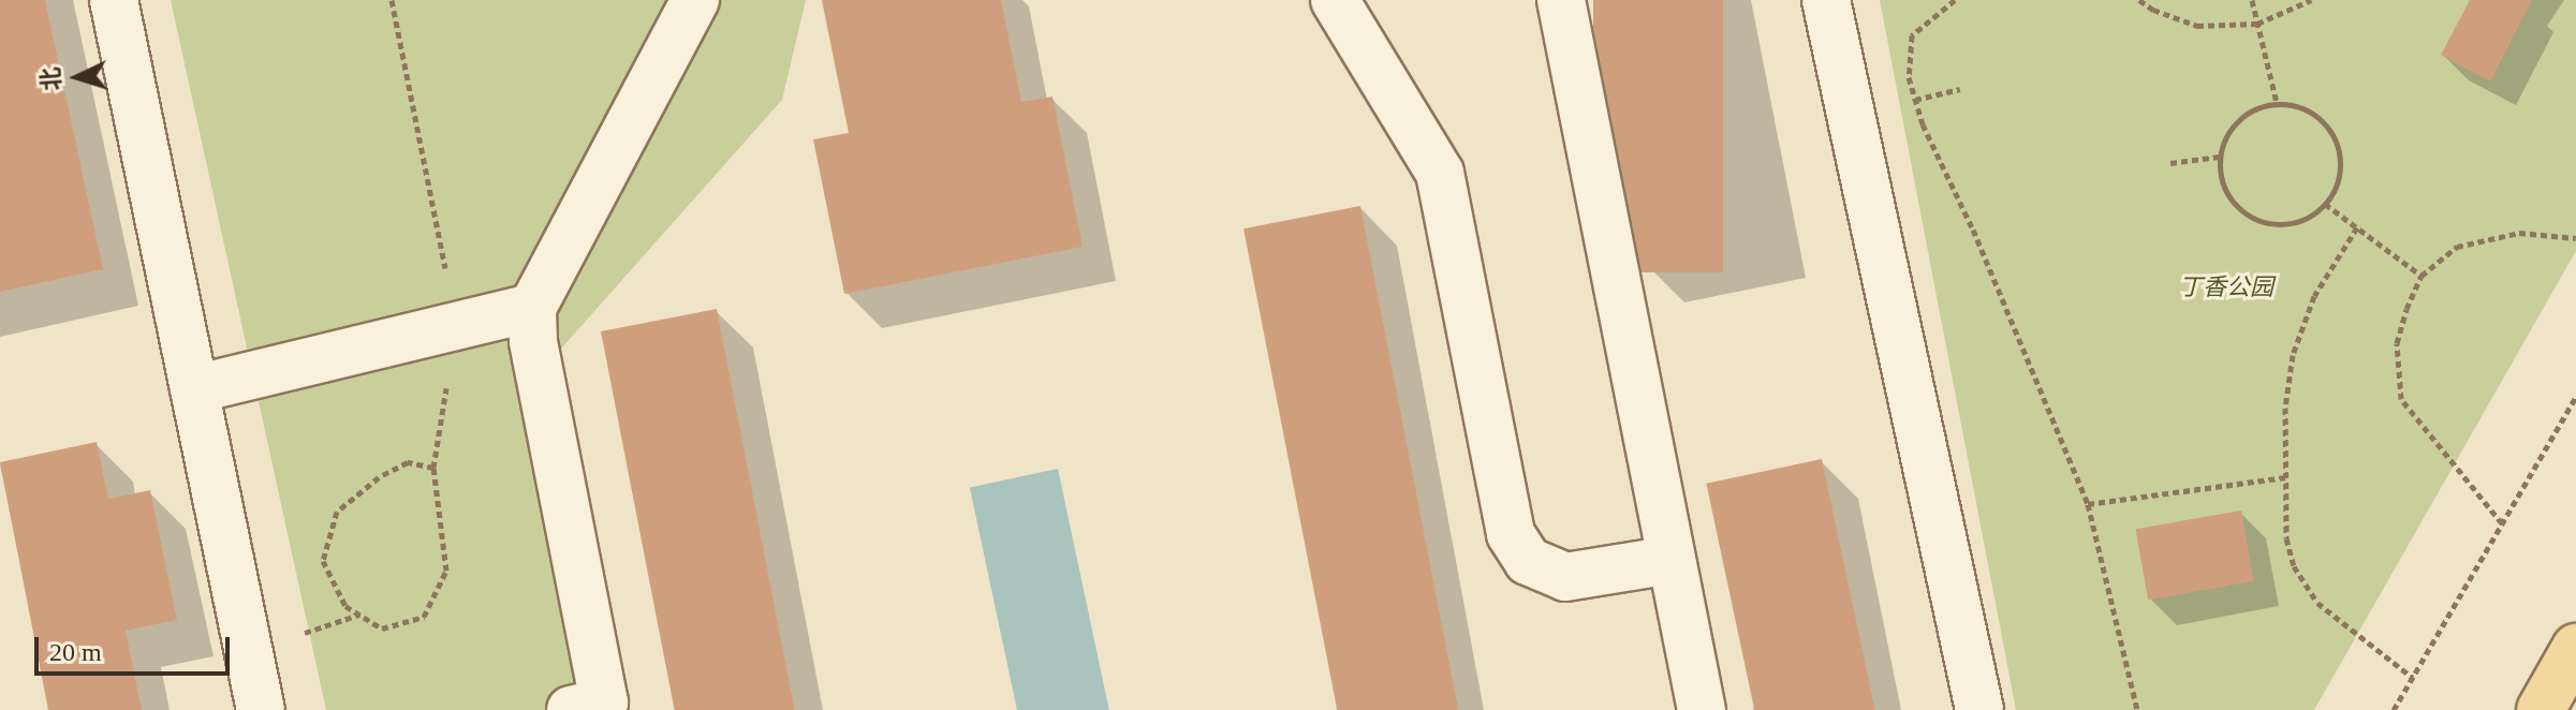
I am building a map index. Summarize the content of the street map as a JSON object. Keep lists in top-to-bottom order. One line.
{"parks":["丁香公园"],"scale_bar":"20 m","north":"left"}
